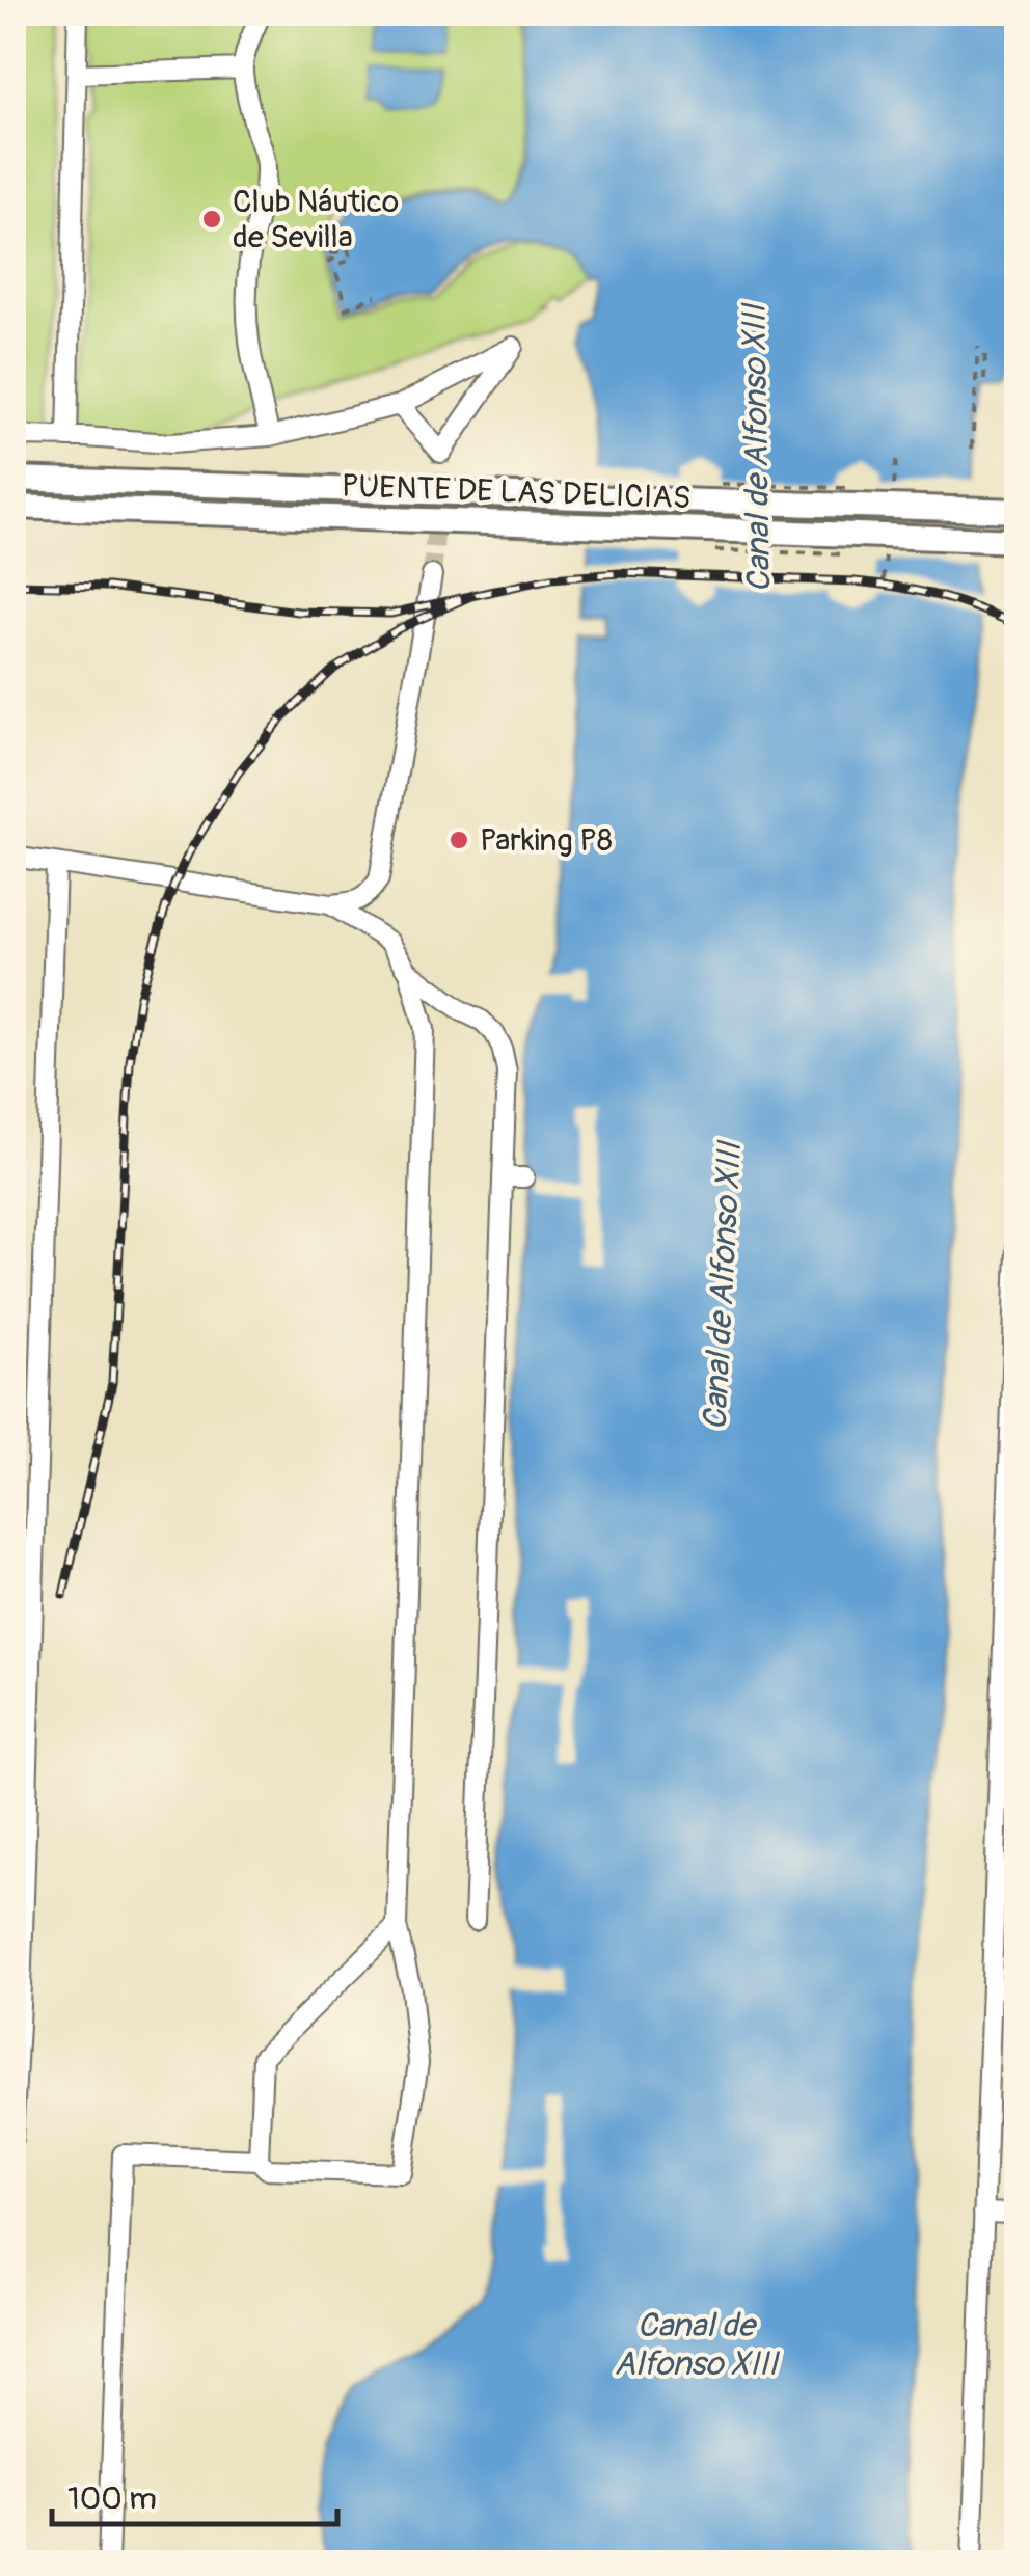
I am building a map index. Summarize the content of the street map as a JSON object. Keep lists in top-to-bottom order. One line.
{"streets":{"main road":["PUENTE DE LAS DELICIAS"]},"water":["Canal de Alfonso XIII"],"places":["Club Náutico de Sevilla","Parking P8"],"scale_bar":"100 m"}
